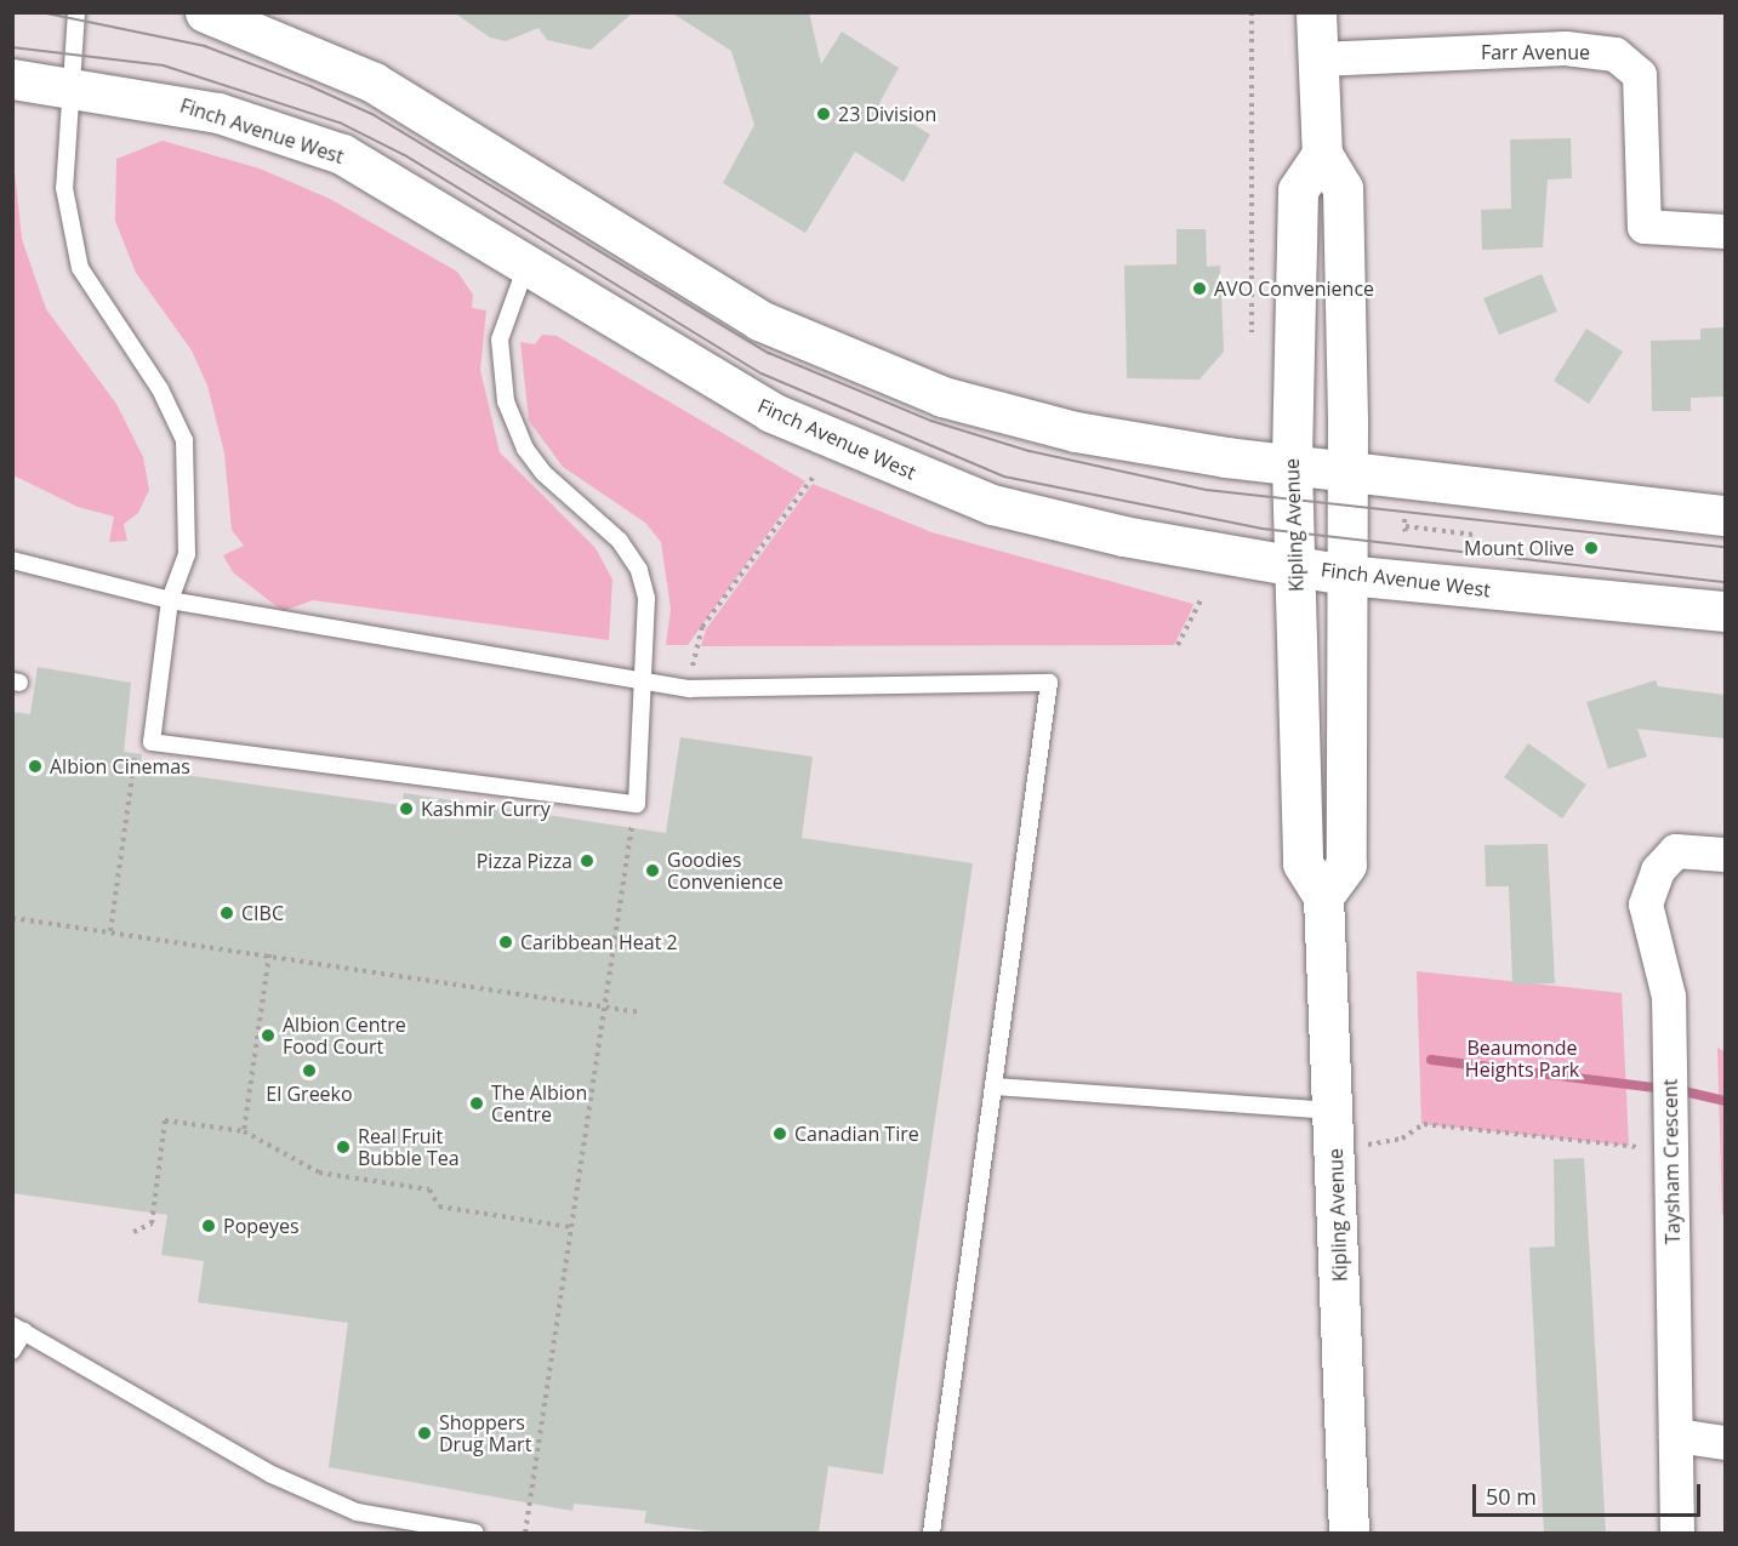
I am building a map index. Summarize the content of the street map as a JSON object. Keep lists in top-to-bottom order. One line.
{"streets":{"main road":["Finch Avenue West","Kipling Avenue"],"street":["Farr Avenue","Taysham Crescent"]},"crossings":[["Finch Avenue West","Kipling Avenue"]],"parks":["Beaumonde Heights Park"],"places":["23 Division","AVO Convenience","Mount Olive","Albion Cinemas","Kashmir Curry","Pizza Pizza","Goodies Convenience","CIBC","Caribbean Heat 2","Albion Centre Food Court","El Greeko","The Albion Centre","Canadian Tire","Real Fruit Bubble Tea","Popeyes","Shoppers Drug Mart"],"scale_bar":"50 m"}
